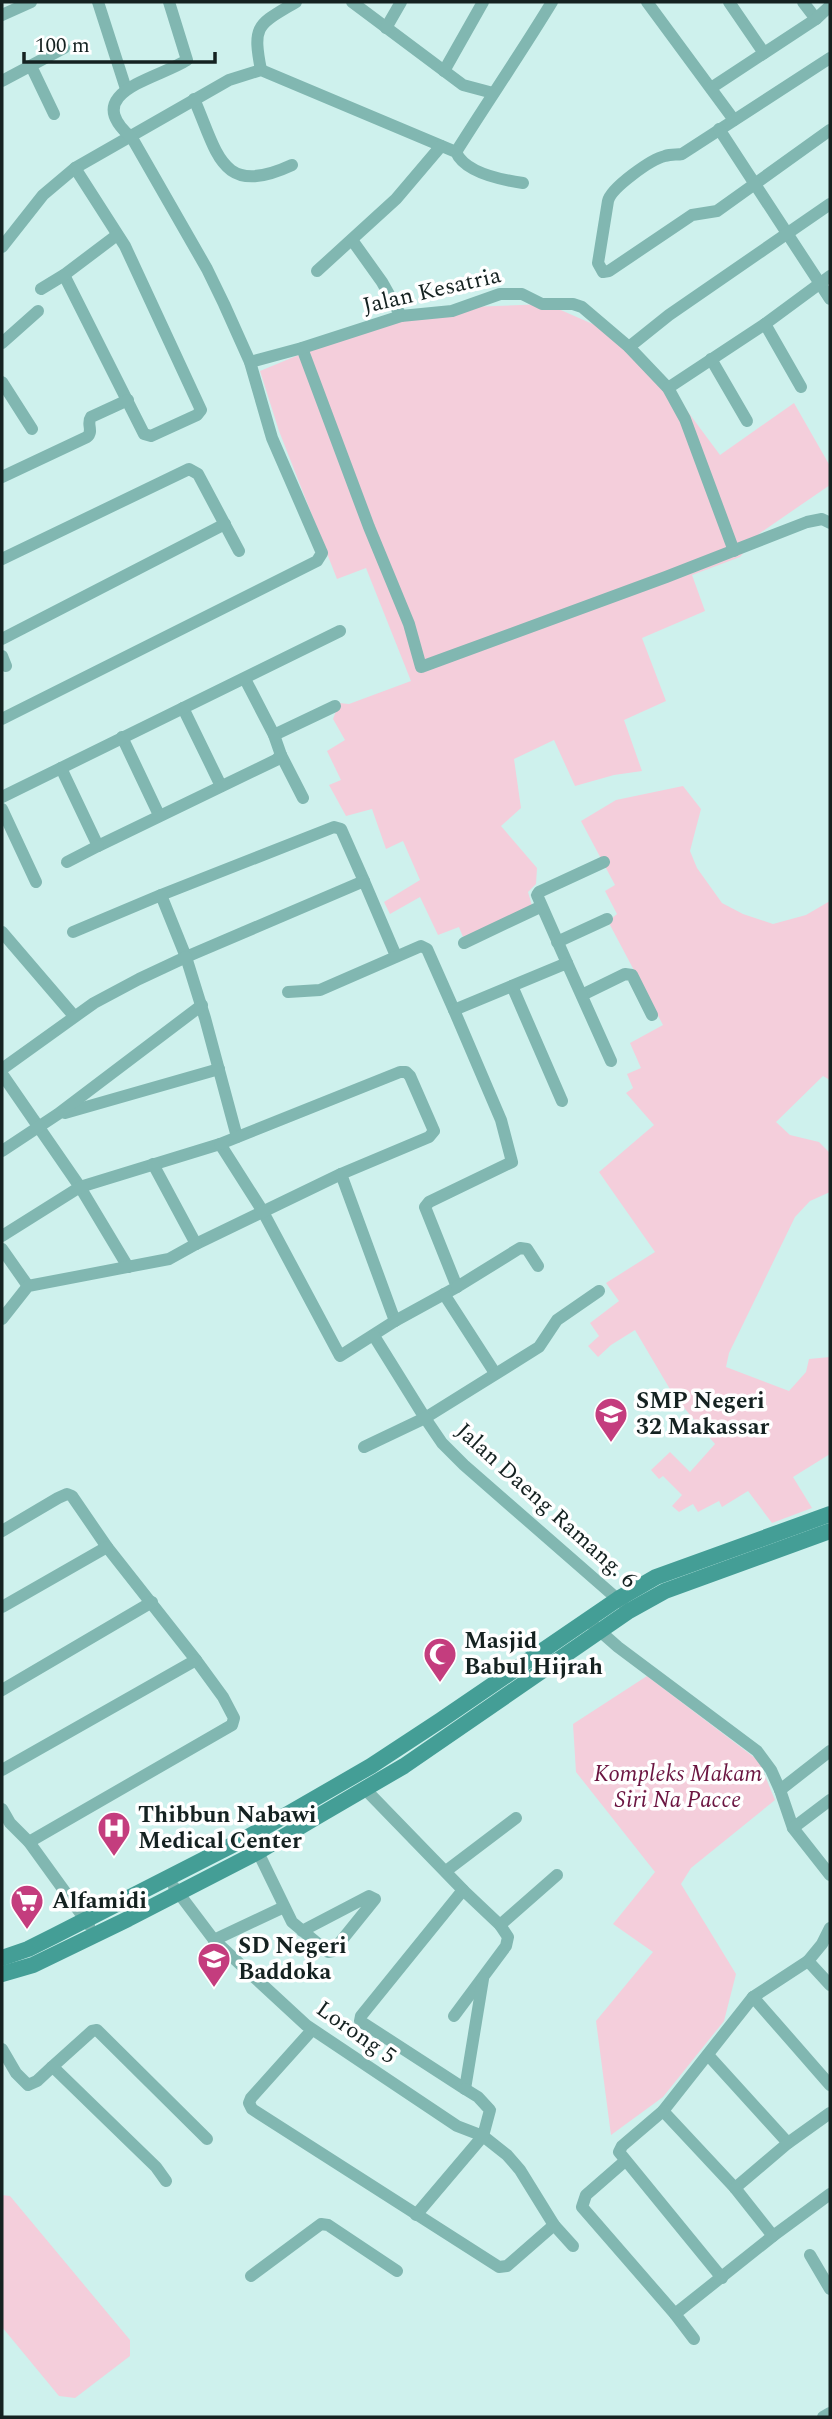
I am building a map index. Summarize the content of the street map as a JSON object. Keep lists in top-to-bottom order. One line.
{"streets":{"street":["Jalan Kesatria","Jalan Daeng Ramang. 6","Lorong 5"]},"parks":["Kompleks Makam Siri Na Pacce"],"places":{"school or university":["SMP Negeri 32 Makassar","SD Negeri Baddoka"],"mosque":["Masjid Babul Hijrah"],"hospital":["Thibbun Nabawi Medical Center"],"supermarket":["Alfamidi"]},"scale_bar":"100 m"}
